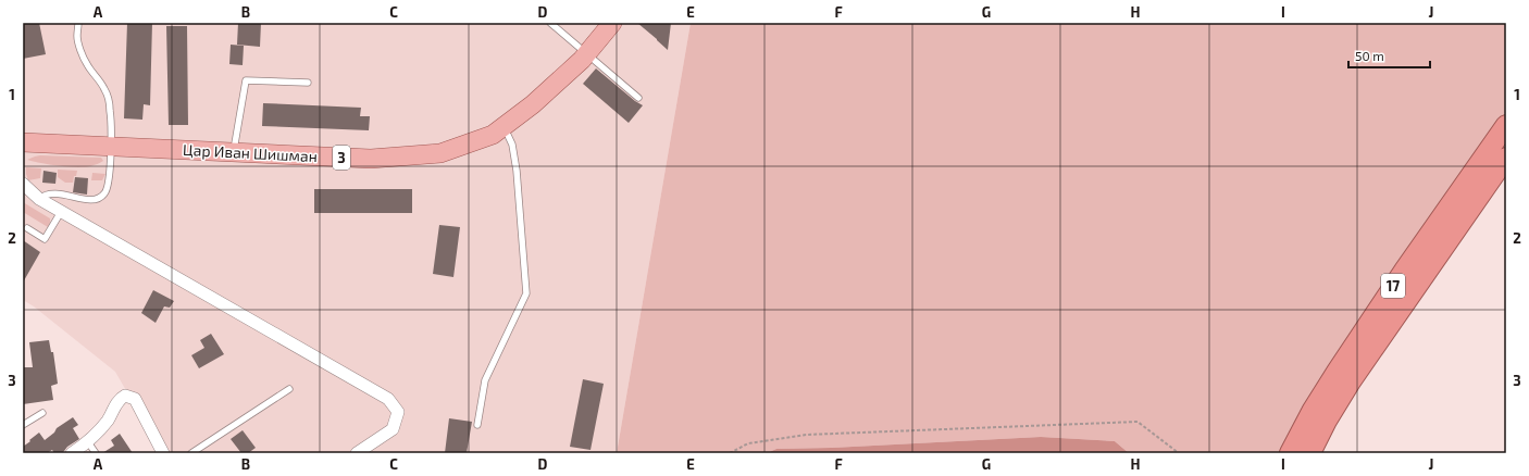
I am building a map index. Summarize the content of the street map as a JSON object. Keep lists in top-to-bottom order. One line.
{"streets":{"highway":["17"],"main road":["Цар Иван Шишман","3"]},"scale_bar":"50 m","grid":{"columns":["A","B","C","D","E","F","G","H","I","J"],"rows":["1","2","3"]}}
